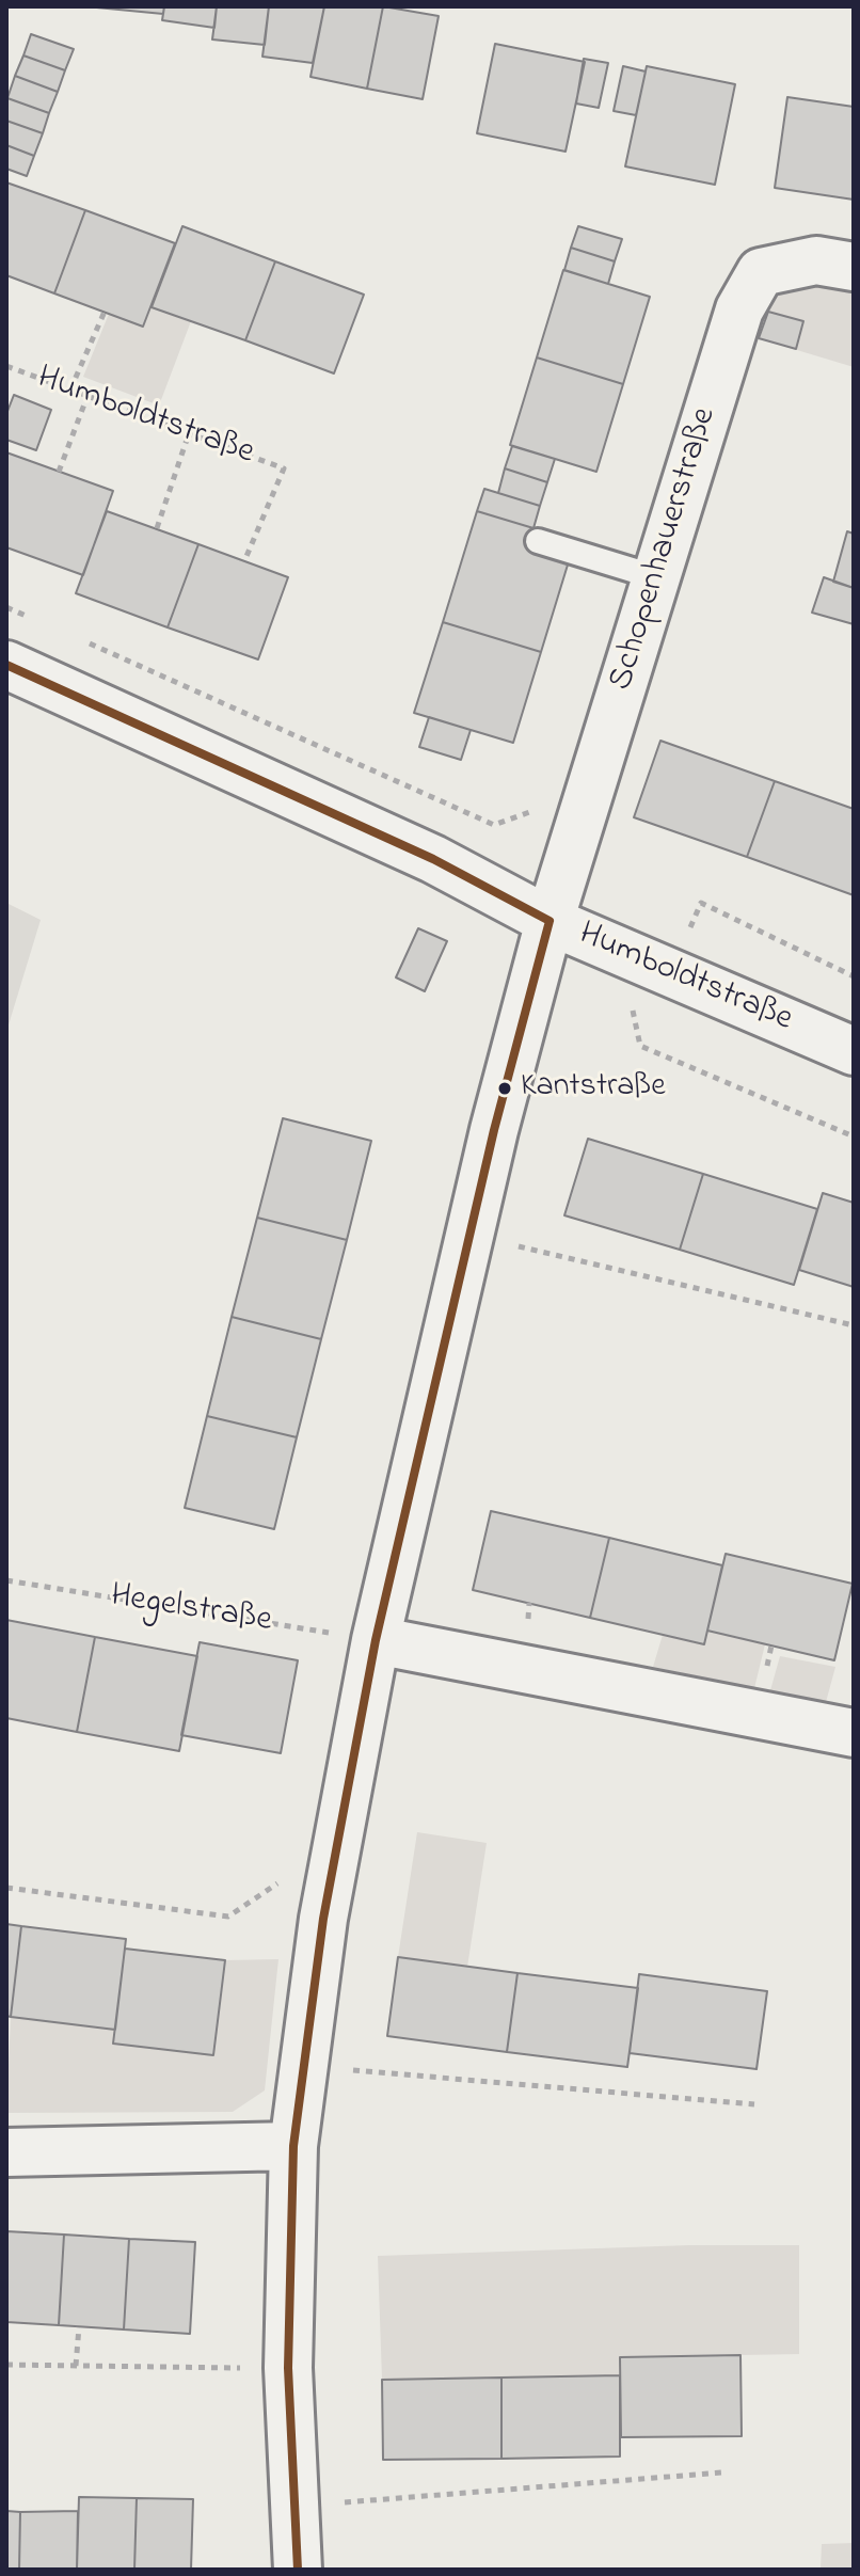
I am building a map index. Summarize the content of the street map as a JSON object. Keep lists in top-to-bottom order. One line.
{"streets":{"street":["Humboldtstraße","Schopenhauerstraße"],"path":["Hegelstraße"]},"crossings":[["Humboldtstraße","Schopenhauerstraße"]],"places":["Kantstraße"]}
